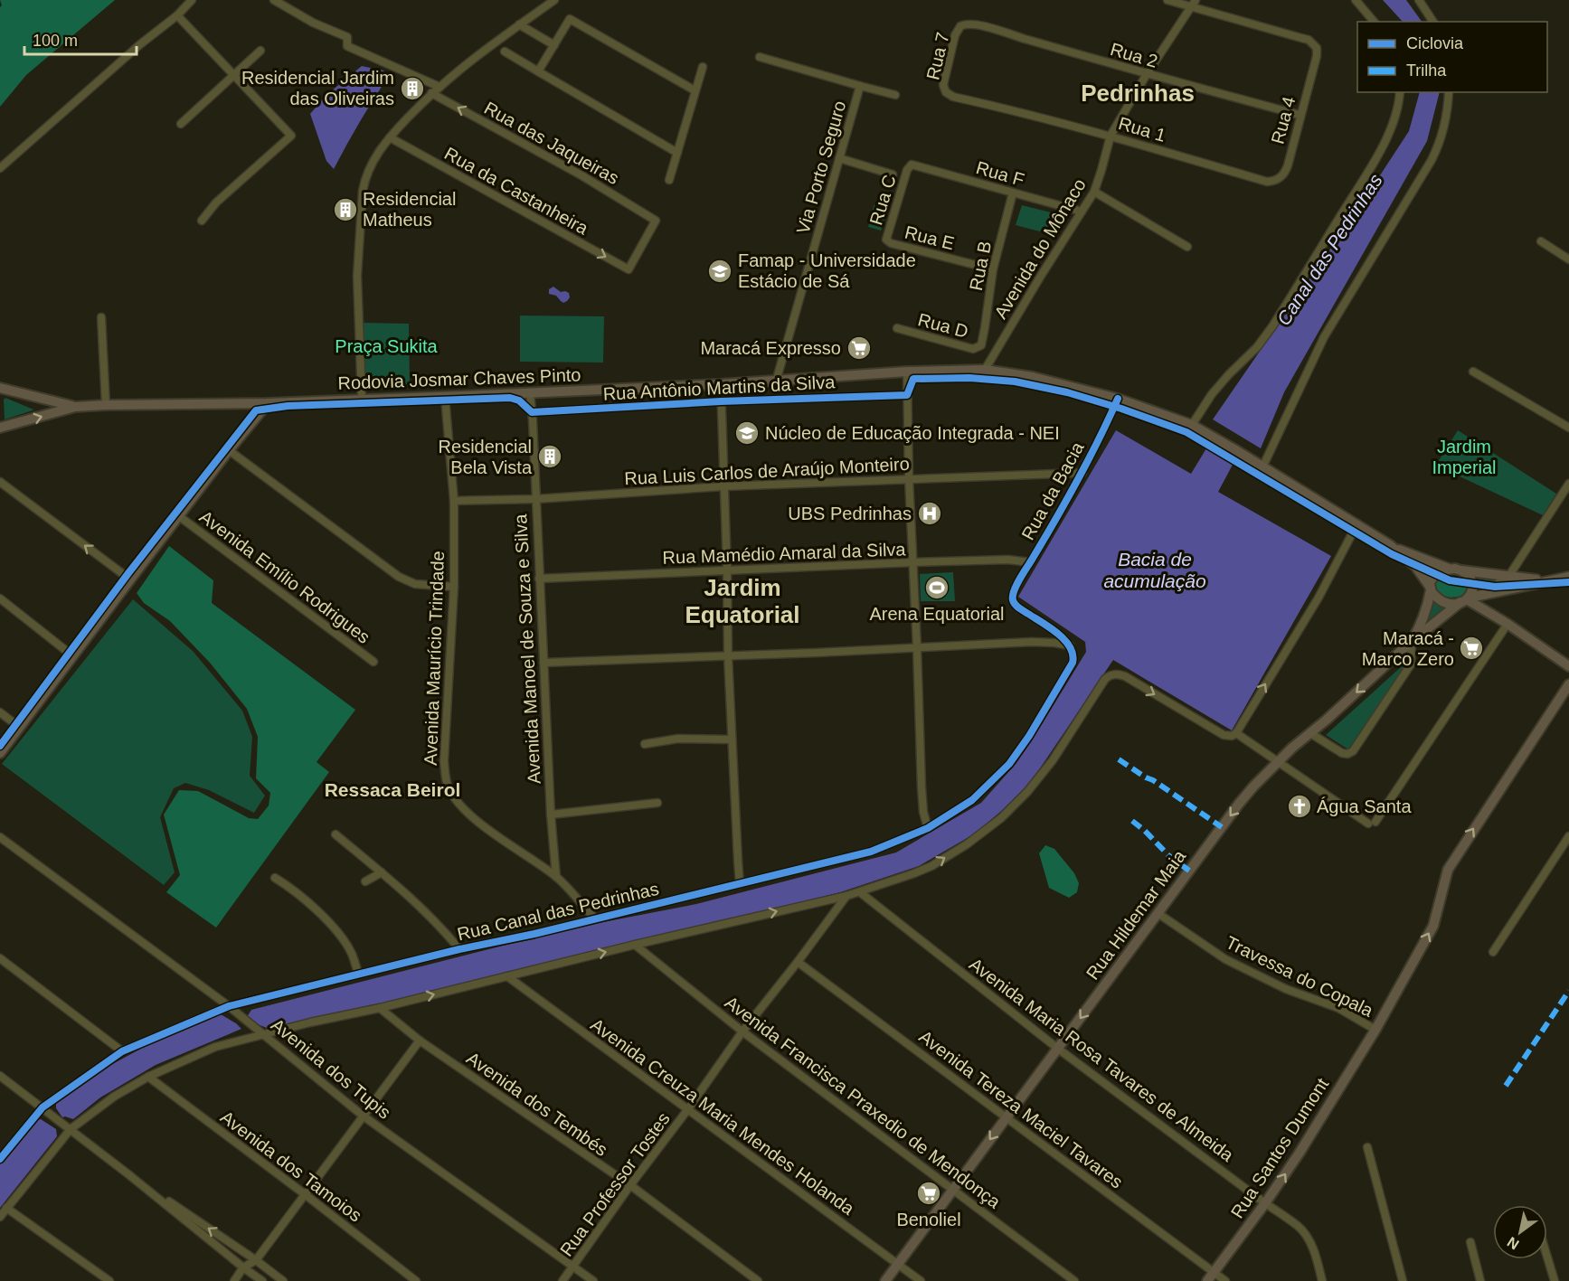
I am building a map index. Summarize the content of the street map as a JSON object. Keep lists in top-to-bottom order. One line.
{"streets":{"main road":["Rodovia Josmar Chaves Pinto","Rua Hildemar Maia","Rua Santos Dumont"],"street":["Rua 2","Rua 7","Rua 4","Rua 1","Rua das Jaqueiras","Via Porto Seguro","Rua F","Rua da Castanheira","Rua C","Rua E","Avenida do Mônaco","Rua B","Rua D","Rua Antônio Martins da Silva","Rua Luis Carlos de Araújo Monteiro","Rua da Bacia","Rua Mamédio Amaral da Silva","Avenida Emílio Rodrigues","Avenida Manoel de Souza e Silva","Avenida Maurício Trindade","Rua Canal das Pedrinhas","Travessa do Copala","Avenida Maria Rosa Tavares de Almeida","Avenida dos Tupis","Avenida Francisca Praxedio de Mendonça","Avenida dos Tembés","Avenida Tereza Maciel Tavares","Avenida Creuza Maria Mendes Holanda","Avenida dos Tamoios","Rua Professor Tostes"]},"crossings":[["Rua 2","Rua 7"],["Rua 2","Rua 4"],["Rua 2","Avenida do Mônaco"],["Rua 7","Rua 1"],["Rua 4","Rua 1"],["Rua 4","Avenida do Mônaco"],["Rua 1","Avenida do Mônaco"],["Rua das Jaqueiras","Rua da Castanheira"],["Via Porto Seguro","Rodovia Josmar Chaves Pinto"],["Rua F","Rua C"],["Rua F","Avenida do Mônaco"],["Rua F","Rua B"],["Rua C","Rua E"],["Rua E","Rua B"],["Avenida do Mônaco","Rodovia Josmar Chaves Pinto"],["Rua B","Rua D"],["Rodovia Josmar Chaves Pinto","Rua da Bacia"],["Rodovia Josmar Chaves Pinto","Avenida Manoel de Souza e Silva"],["Rodovia Josmar Chaves Pinto","Avenida Maurício Trindade"],["Rodovia Josmar Chaves Pinto","Rua Hildemar Maia"],["Rua Antônio Martins da Silva","Avenida Manoel de Souza e Silva"],["Rua Luis Carlos de Araújo Monteiro","Rua da Bacia"],["Rua Luis Carlos de Araújo Monteiro","Avenida Manoel de Souza e Silva"],["Rua Luis Carlos de Araújo Monteiro","Avenida Maurício Trindade"],["Rua da Bacia","Rua Mamédio Amaral da Silva"],["Rua da Bacia","Rua Canal das Pedrinhas"],["Rua Mamédio Amaral da Silva","Avenida Manoel de Souza e Silva"],["Avenida Manoel de Souza e Silva","Avenida Maurício Trindade"],["Avenida Maurício Trindade","Rua Canal das Pedrinhas"],["Rua Canal das Pedrinhas","Avenida dos Tupis"],["Rua Hildemar Maia","Travessa do Copala"],["Rua Hildemar Maia","Avenida Maria Rosa Tavares de Almeida"],["Rua Hildemar Maia","Avenida Francisca Praxedio de Mendonça"],["Rua Hildemar Maia","Avenida Tereza Maciel Tavares"],["Rua Hildemar Maia","Avenida Creuza Maria Mendes Holanda"],["Travessa do Copala","Rua Santos Dumont"],["Avenida Maria Rosa Tavares de Almeida","Rua Santos Dumont"],["Avenida dos Tupis","Rua Professor Tostes"],["Avenida Francisca Praxedio de Mendonça","Rua Professor Tostes"],["Avenida dos Tembés","Rua Professor Tostes"],["Avenida Tereza Maciel Tavares","Rua Santos Dumont"],["Avenida Tereza Maciel Tavares","Rua Professor Tostes"],["Avenida Creuza Maria Mendes Holanda","Rua Professor Tostes"]],"one_way":["Rua das Jaqueiras","Rua da Castanheira","Rua Hildemar Maia","Rua Santos Dumont"],"districts":["Pedrinhas","Jardim Equatorial","Ressaca Beirol"],"water":["Canal das Pedrinhas","Bacia de acumulação"],"parks":["Praça Sukita","Jardim Imperial"],"places":{"building":["Residencial Jardim das Oliveiras","Residencial Matheus","Residencial Bela Vista"],"school or university":["Famap - Universidade Estácio de Sá","Núcleo de Educação Integrada - NEI"],"supermarket":["Maracá Expresso","Maracá - Marco Zero","Benoliel"],"hospital":["UBS Pedrinhas"],"sports":["Arena Equatorial"],"church":["Água Santa"]},"legend":["Ciclovia","Trilha"],"scale_bar":"100 m","north":"bottom left"}
